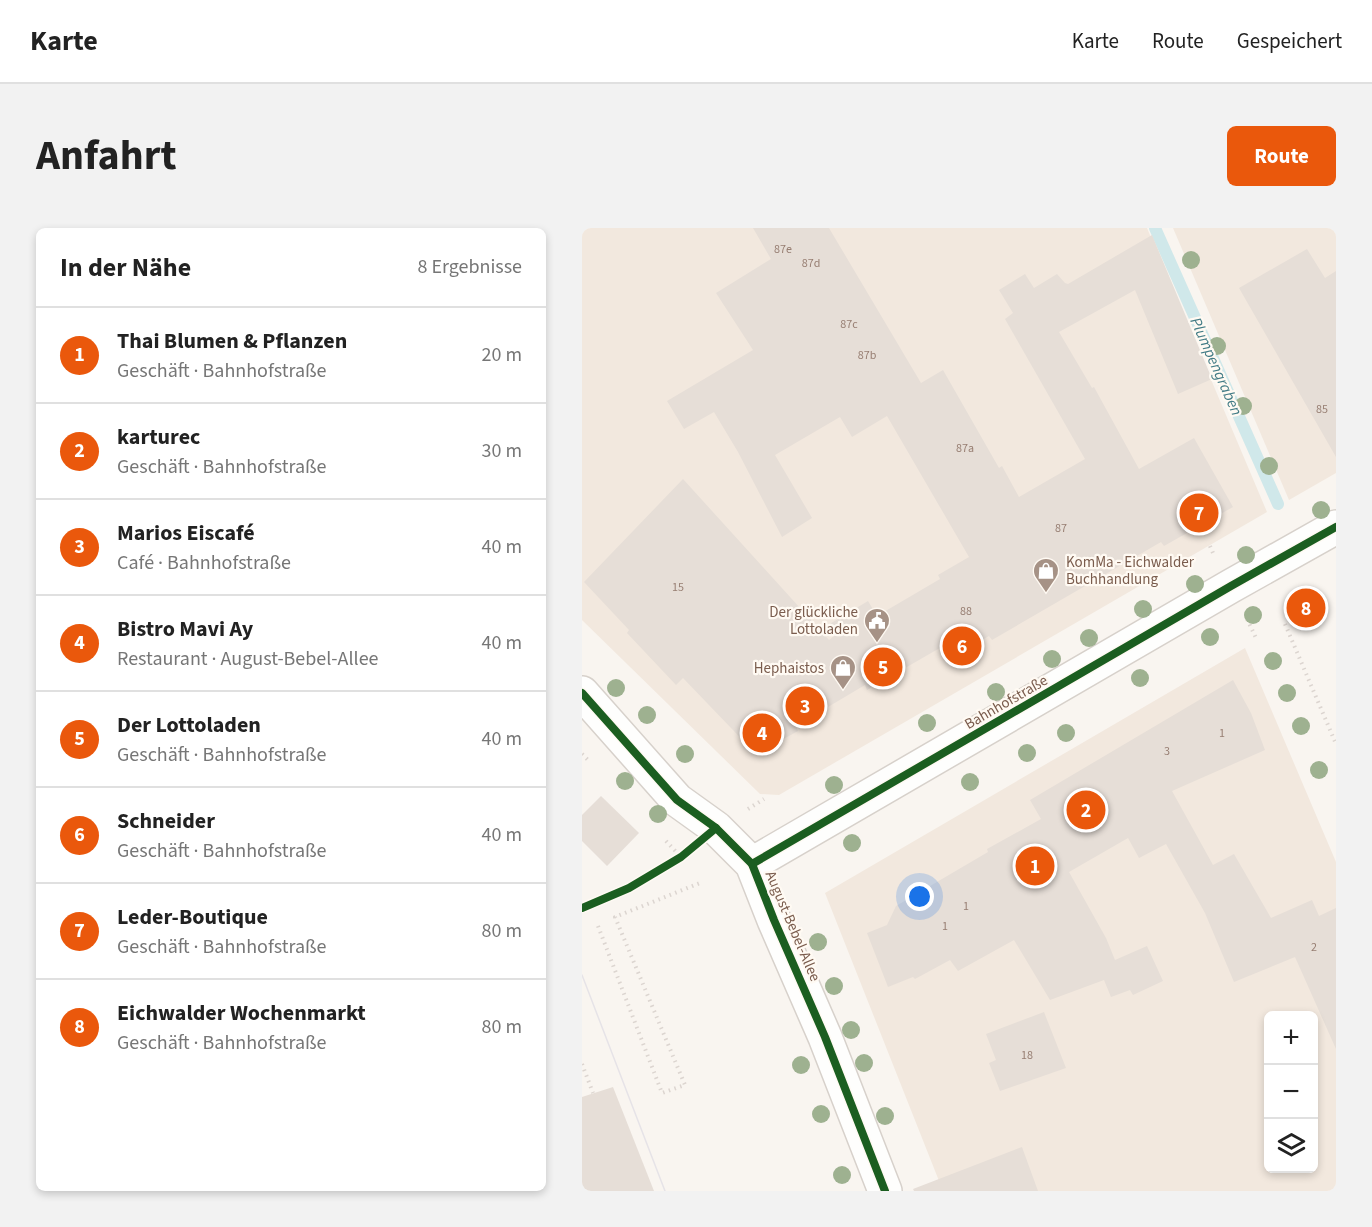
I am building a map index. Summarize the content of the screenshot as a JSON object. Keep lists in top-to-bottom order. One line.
{"streets":{"street":["Bahnhofstraße","August-Bebel-Allee"]},"crossings":[["Bahnhofstraße","August-Bebel-Allee"]],"water":["Plumpengraben"],"places":{"shop":["KomMa - Eichwalder Buchhandlung","Hephaistos"],"public building":["Der glückliche Lottoladen"]},"house_numbers":["87e","87d","87c","87b","85","87a","87","15","88","1","3","1","1","2","18"],"page":{"header":"Karte","nav":["Karte","Route","Gespeichert"],"title":"Anfahrt","buttons":"Route","heading":["In der Nähe","8 Ergebnisse"],"list":[{"mark":"1","name":"Thai Blumen & Pflanzen","note":"Geschäft · Bahnhofstraße","value":"20 m"},{"mark":"2","name":"karturec","note":"Geschäft · Bahnhofstraße","value":"30 m"},{"mark":"3","name":"Marios Eiscafé","note":"Café · Bahnhofstraße","value":"40 m"},{"mark":"4","name":"Bistro Mavi Ay","note":"Restaurant · August-Bebel-Allee","value":"40 m"},{"mark":"5","name":"Der Lottoladen","note":"Geschäft · Bahnhofstraße","value":"40 m"},{"mark":"6","name":"Schneider","note":"Geschäft · Bahnhofstraße","value":"40 m"},{"mark":"7","name":"Leder-Boutique","note":"Geschäft · Bahnhofstraße","value":"80 m"},{"mark":"8","name":"Eichwalder Wochenmarkt","note":"Geschäft · Bahnhofstraße","value":"80 m"}],"pins":["7","8","6","5","3","4","2","1"],"map_buttons":["+","−"]}}
